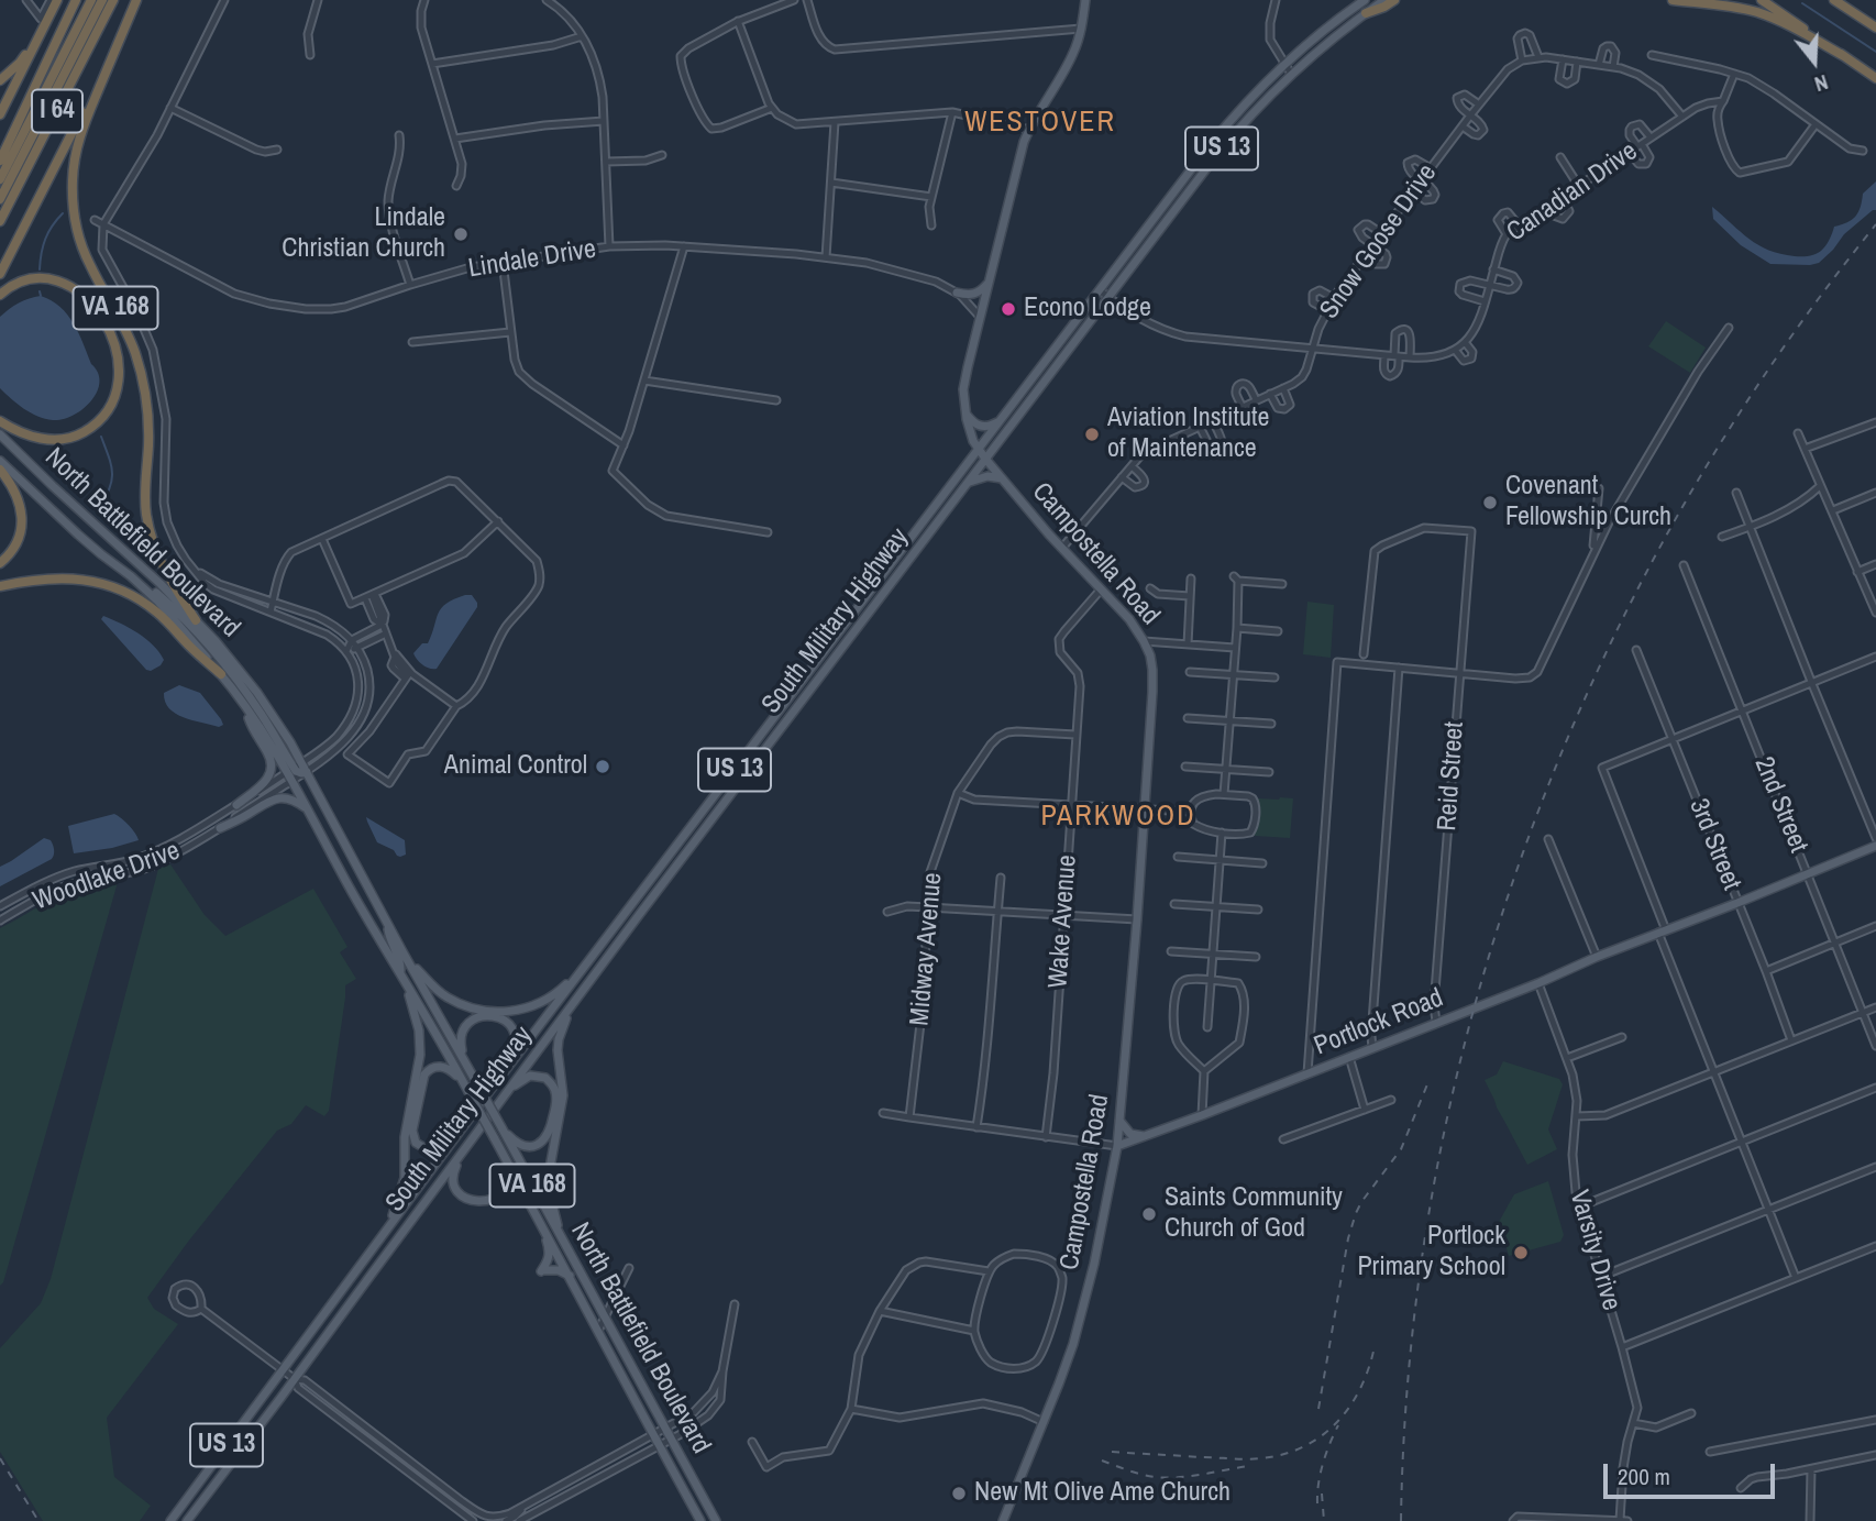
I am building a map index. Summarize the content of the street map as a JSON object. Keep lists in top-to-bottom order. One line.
{"streets":{"highway":["I 64","VA 168"],"main road":["US 13","North Battlefield Boulevard","Campostella Road","South Military Highway","Portlock Road"],"street":["Canadian Drive","Snow Goose Drive","Lindale Drive","Reid Street","2nd Street","3rd Street","Woodlake Drive","Wake Avenue","Midway Avenue","Varsity Drive"]},"crossings":[["Canadian Drive","Snow Goose Drive"],["Canadian Drive","South Military Highway"],["Snow Goose Drive","Campostella Road"],["Lindale Drive","Campostella Road"],["VA 168","North Battlefield Boulevard"],["North Battlefield Boulevard","Woodlake Drive"],["Campostella Road","South Military Highway"],["Campostella Road","Wake Avenue"],["Campostella Road","Portlock Road"],["Reid Street","Portlock Road"],["2nd Street","Portlock Road"],["3rd Street","Portlock Road"],["Wake Avenue","Midway Avenue"],["Wake Avenue","Portlock Road"],["Midway Avenue","Portlock Road"],["Portlock Road","Varsity Drive"]],"districts":["WESTOVER","PARKWOOD"],"places":["Lindale Christian Church","Econo Lodge","Aviation Institute of Maintenance","Covenant Fellowship Curch","Animal Control","Saints Community Church of God","Portlock Primary School","New Mt Olive Ame Church"],"scale_bar":"200 m","north":"bottom"}
